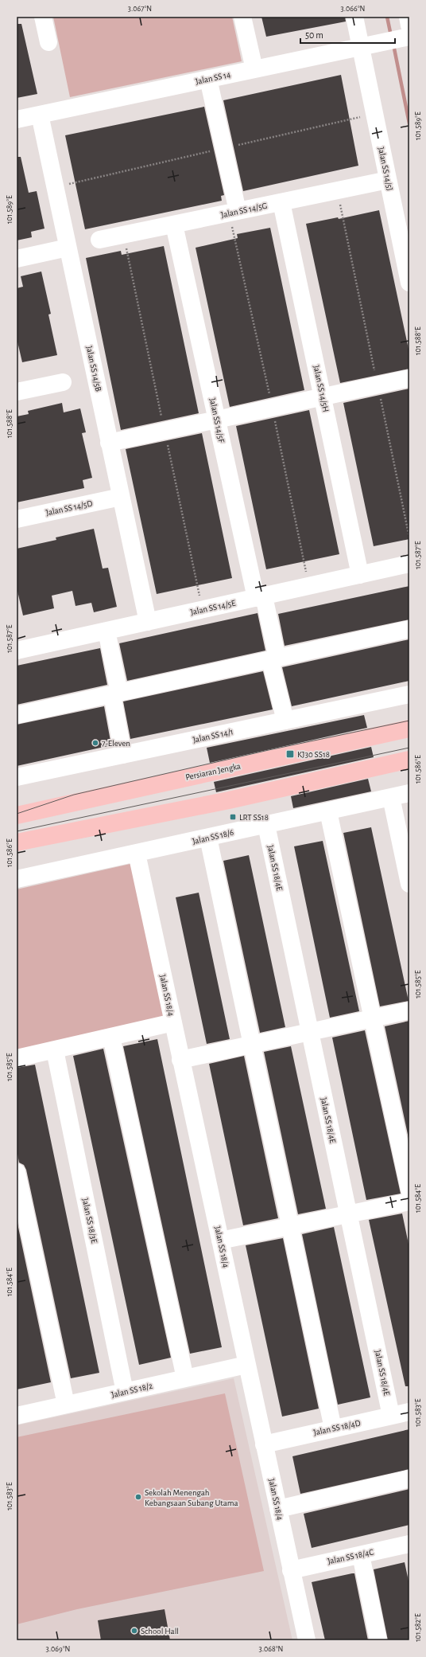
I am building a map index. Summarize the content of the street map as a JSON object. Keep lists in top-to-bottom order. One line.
{"streets":{"main road":["Persiaran Jengka"],"street":["Jalan SS 14","Jalan SS 14/5J","Jalan SS 14/5G","Jalan SS 14/5B","Jalan SS 14/5H","Jalan SS 14/5F","Jalan SS 14/5D","Jalan SS 14/5E","Jalan SS 14/1","Jalan SS 18/6","Jalan SS 18/4E","Jalan SS 18/4","Jalan SS 18/3E","Jalan SS 18/2","Jalan SS 18/4D","Jalan SS 18/4C"]},"crossings":[["Jalan SS 14","Jalan SS 14/5J"],["Jalan SS 14","Jalan SS 14/5B"],["Jalan SS 14/5J","Jalan SS 14/5G"],["Jalan SS 14/5G","Jalan SS 14/5H"],["Jalan SS 14/5G","Jalan SS 14/5F"],["Jalan SS 14/5B","Jalan SS 14/5D"],["Jalan SS 14/5B","Jalan SS 14/5E"],["Jalan SS 14/5H","Jalan SS 14/5E"],["Jalan SS 14/5F","Jalan SS 14/5E"],["Jalan SS 14/5F","Jalan SS 14/1"],["Jalan SS 18/6","Jalan SS 18/4E"],["Jalan SS 18/6","Jalan SS 18/4"],["Jalan SS 18/4E","Jalan SS 18/4D"],["Jalan SS 18/4","Jalan SS 18/2"],["Jalan SS 18/4","Jalan SS 18/4D"],["Jalan SS 18/4","Jalan SS 18/4C"],["Jalan SS 18/3E","Jalan SS 18/2"]],"places":{"other":["7-Eleven","Sekolah Menengah Kebangsaan Subang Utama","School Hall"],"transit":["KJ30 SS18","LRT SS18"]},"scale_bar":"50 m","coordinates":["3.067°N","3.066°N","101.589°E","101.588°E","101.587°E","101.586°E","101.585°E","101.584°E","101.583°E","101.582°E","3.069°N","3.068°N"]}
